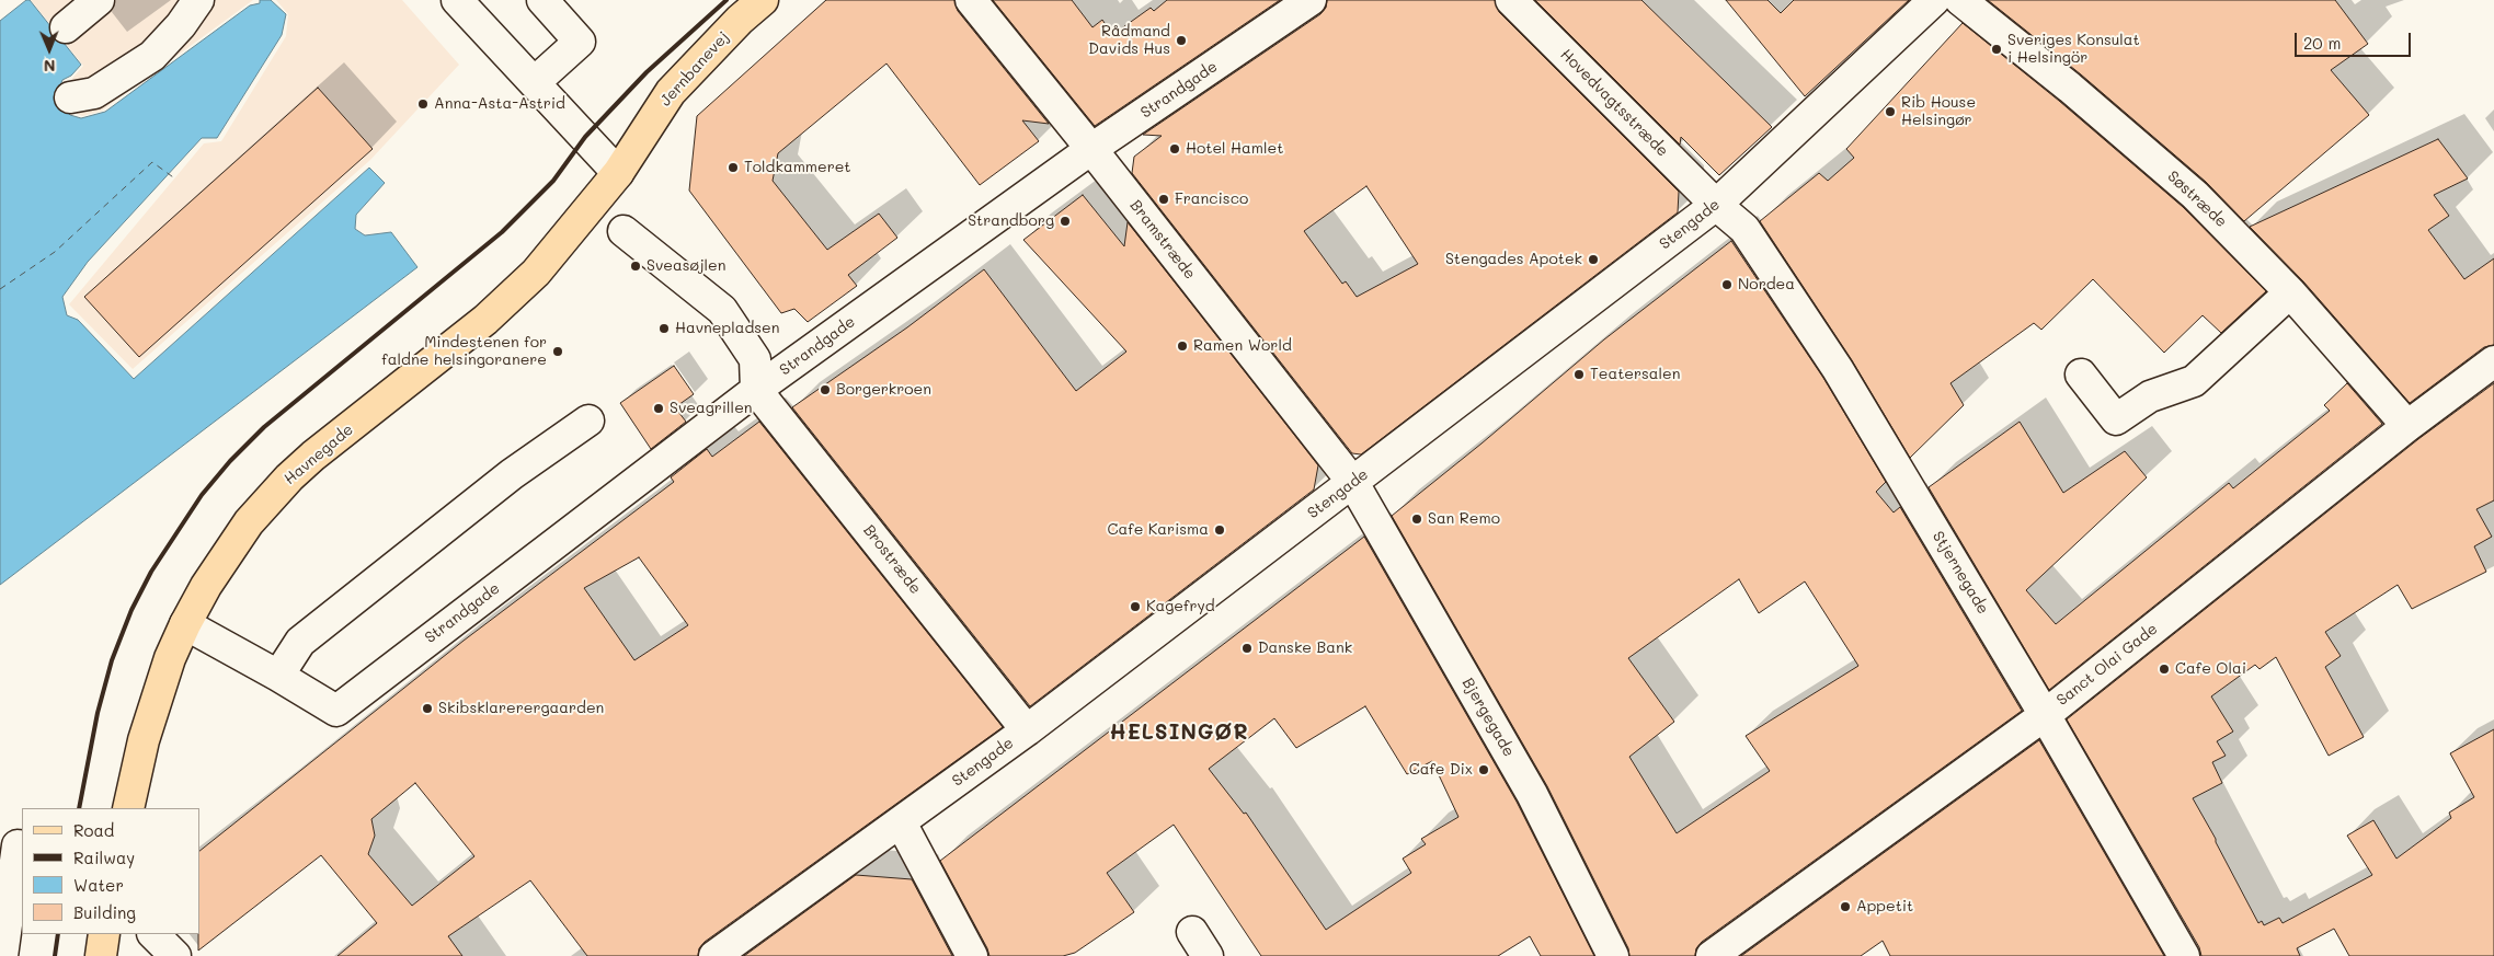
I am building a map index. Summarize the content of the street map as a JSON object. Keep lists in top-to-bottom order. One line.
{"streets":{"main road":["Jernbanevej","Havnegade"],"street":["Strandgade","Hovedvagtsstræde","Søstræde","Stengade","Bramstræde","Brostræde","Stjernegade","Sanct Olai Gade","Bjergegade"]},"crossings":[["Jernbanevej","Havnegade"],["Strandgade","Bramstræde"],["Strandgade","Brostræde"],["Hovedvagtsstræde","Stengade"],["Hovedvagtsstræde","Stjernegade"],["Søstræde","Sanct Olai Gade"],["Stengade","Bramstræde"],["Stengade","Brostræde"],["Stengade","Stjernegade"],["Stengade","Bjergegade"],["Bramstræde","Bjergegade"],["Stjernegade","Sanct Olai Gade"]],"districts":["HELSINGØR"],"places":["Rådmand Davids Hus","Sveriges Konsulat i Helsingör","Anna-Asta-Astrid","Rib House Helsingør","Hotel Hamlet","Toldkammeret","Francisco","Strandborg","Stengades Apotek","Sveasøjlen","Nordea","Havnepladsen","Ramen World","Mindestenen for faldne helsingoranere","Teatersalen","Borgerkroen","Sveagrillen","San Remo","Cafe Karisma","Kagefryd","Danske Bank","Cafe Olai","Skibsklarerergaarden","Cafe Dix","Appetit"],"legend":["Road","Railway","Water","Building"],"scale_bar":"20 m","north":"bottom"}
